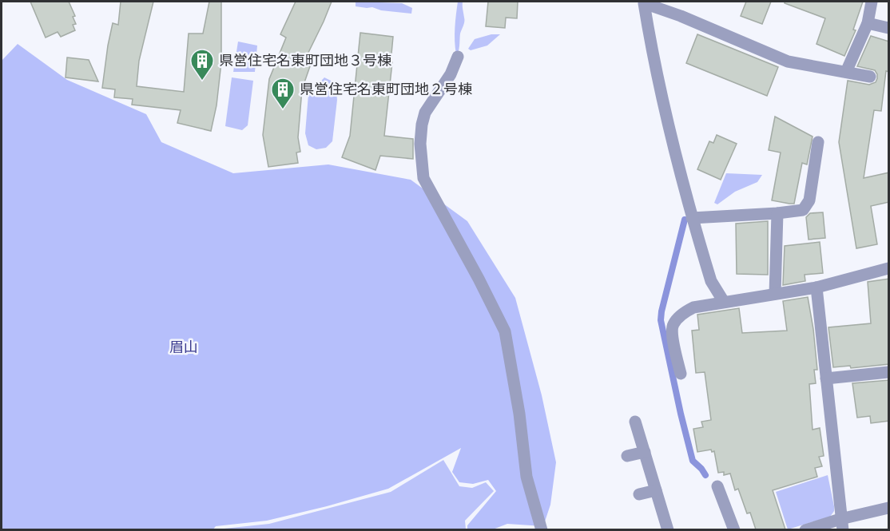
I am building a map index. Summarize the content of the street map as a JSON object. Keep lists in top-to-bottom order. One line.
{"parks":["眉山"],"places":{"building":["県営住宅名東町団地３号棟","県営住宅名東町団地２号棟"]}}
